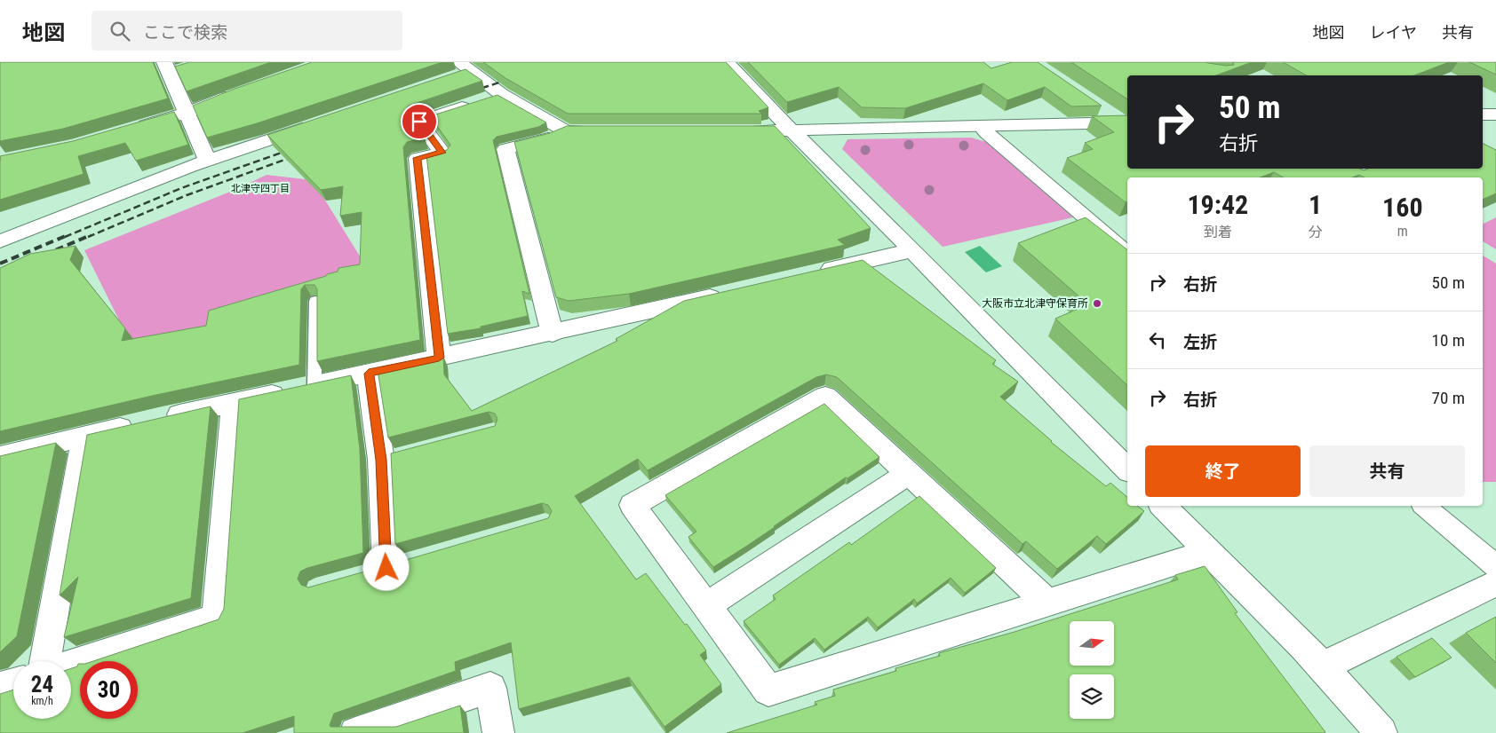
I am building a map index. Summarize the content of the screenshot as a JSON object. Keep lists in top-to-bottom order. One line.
{"districts":["北津守四丁目"],"places":["大阪市立北津守保育所"],"north":"right","page":{"header":"地図","search":"ここで検索","nav":["地図","レイヤ","共有"],"turn":["50 m","右折"],"eta":["19:42","到着","1","分","160","m"],"list":[{"name":"右折","value":"50 m"},{"name":"左折","value":"10 m"},{"name":"右折","value":"70 m"}],"buttons":["終了","共有"],"speed":"24 km/h","limit":"30"}}
